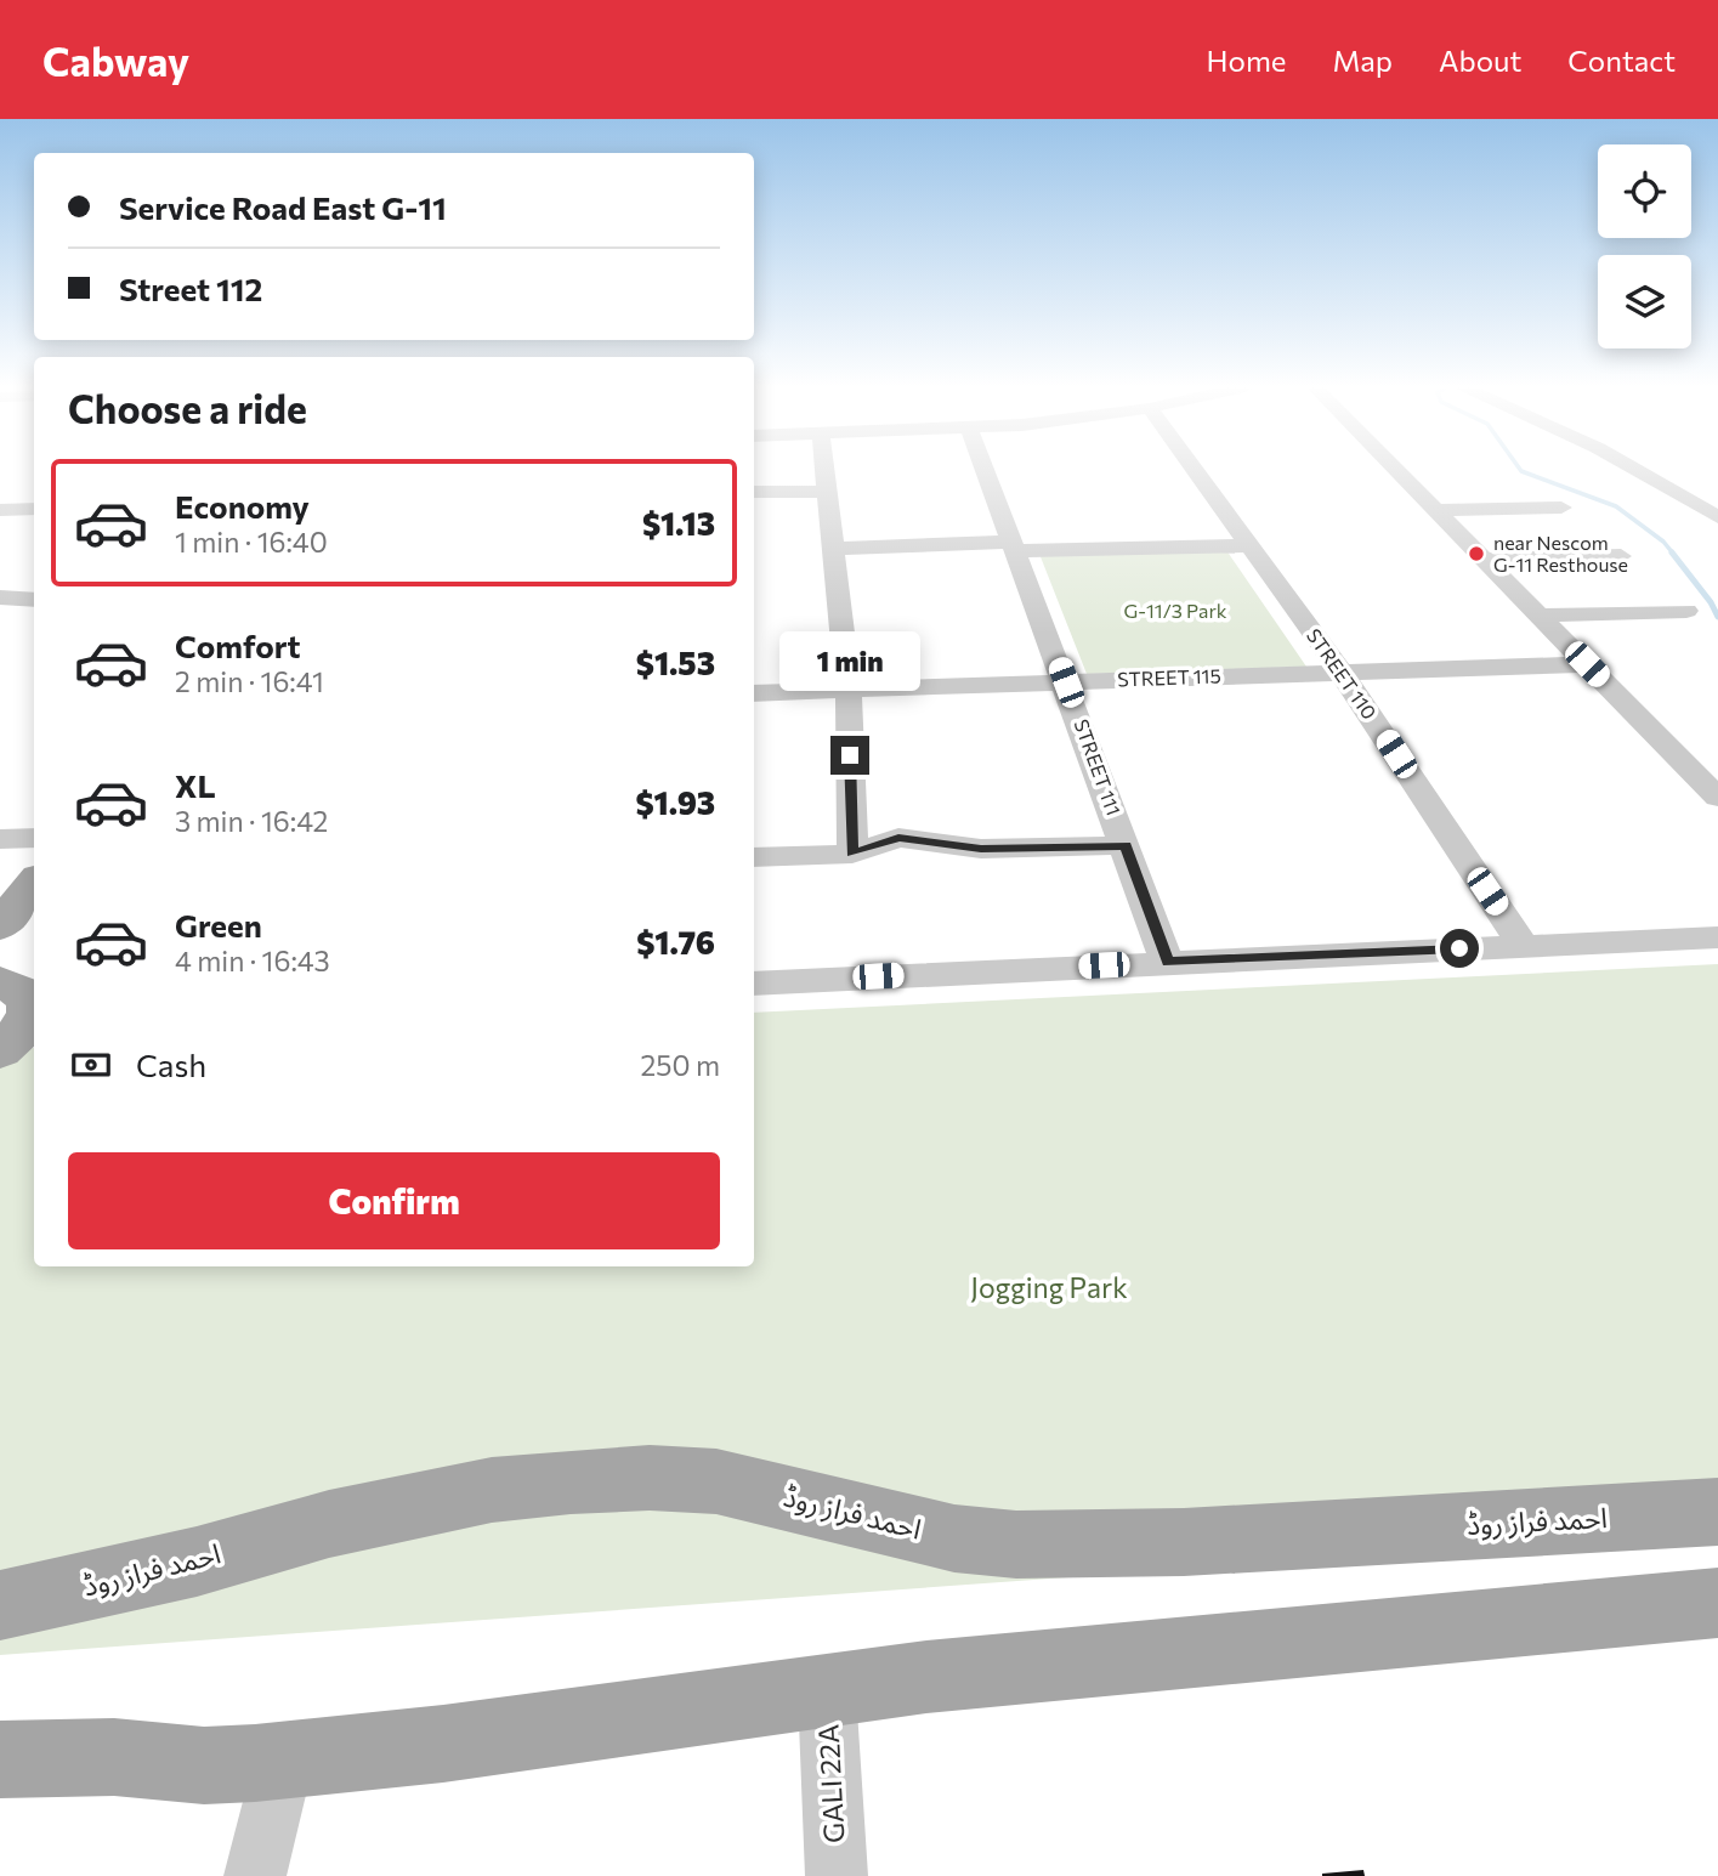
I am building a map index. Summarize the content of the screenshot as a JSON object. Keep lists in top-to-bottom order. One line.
{"streets":{"main road":["احمد فراز روڈ"],"street":["STREET 110","STREET 115","STREET 111","GALI 22A"]},"crossings":[["STREET 110","STREET 115"],["STREET 115","STREET 111"]],"parks":["G-11/3 Park","Jogging Park"],"places":["near Nescom G-11 Resthouse"],"page":{"header":"Cabway","nav":["Home","Map","About","Contact"],"banner":["Service Road East G-11","Street 112"],"heading":"Choose a ride","list":[{"name":"Economy","note":"1 min · 16:40","value":"$1.13"},{"name":"Comfort","note":"2 min · 16:41","value":"$1.53"},{"name":"XL","note":"3 min · 16:42","value":"$1.93"},{"name":"Green","note":"4 min · 16:43","value":"$1.76"}],"bubble":"1 min","pay":["Cash","250 m"],"buttons":"Confirm"}}
